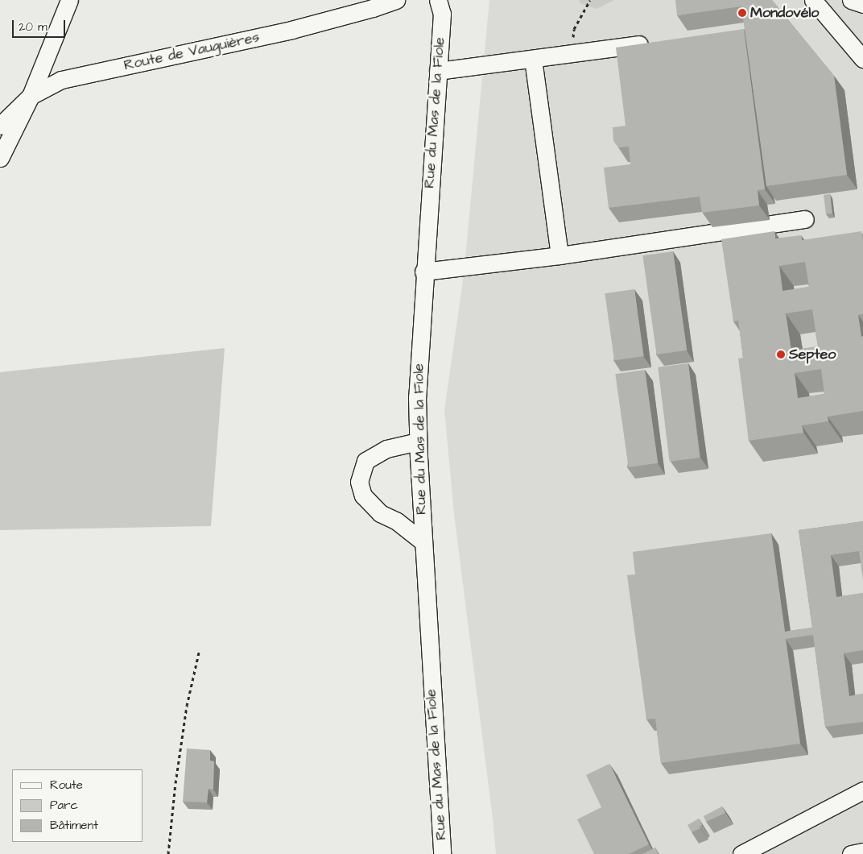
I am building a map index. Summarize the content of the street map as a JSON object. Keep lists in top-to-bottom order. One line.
{"streets":{"street":["Route de Vauguières","Rue du Mas de la Fiole"]},"places":["Mondovélo","Septeo"],"legend":["Route","Parc","Bâtiment"],"scale_bar":"20 m"}
